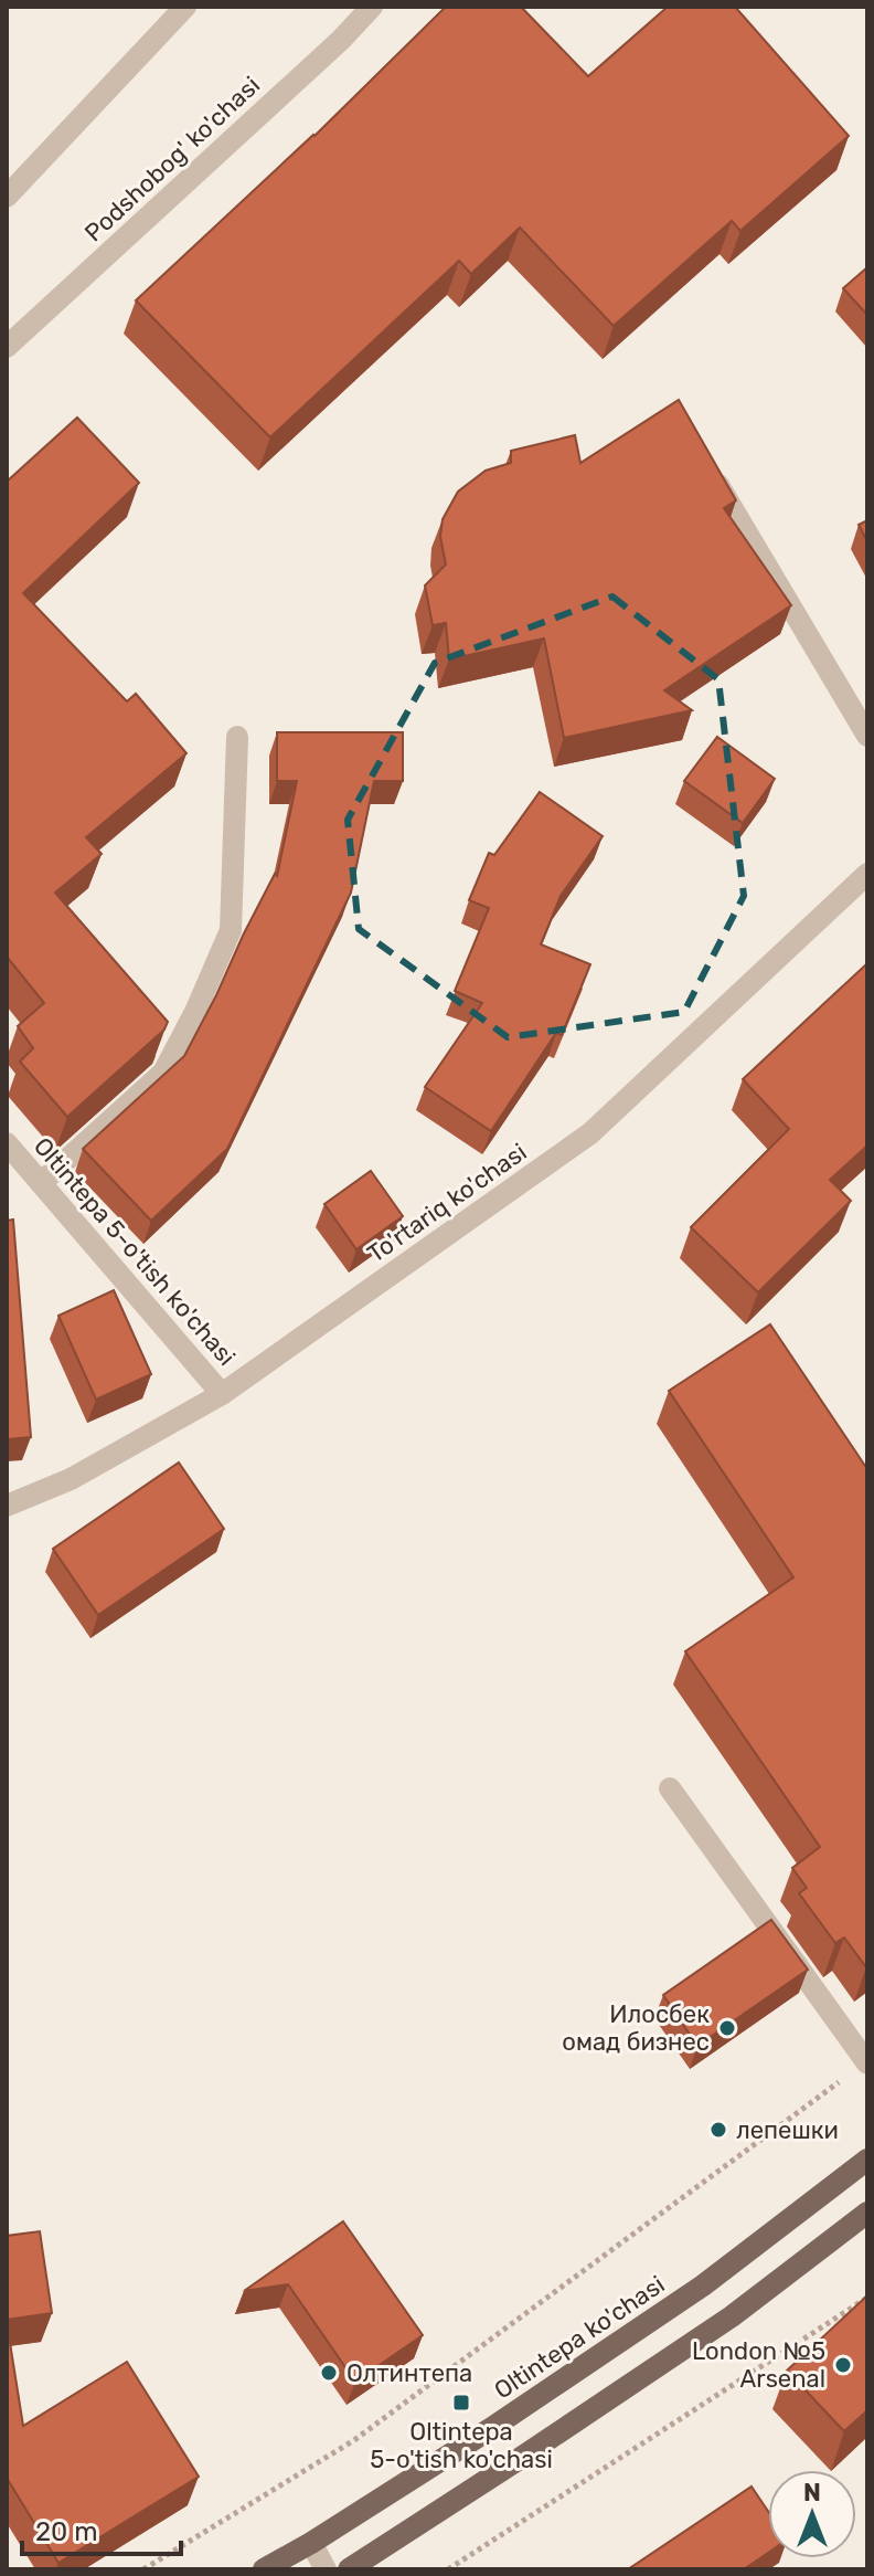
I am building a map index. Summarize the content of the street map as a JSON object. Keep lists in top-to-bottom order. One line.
{"streets":{"main road":["Oltintepa ko'chasi"],"street":["Podshobog' ko'chasi","To'rtariq ko'chasi","Oltintepa 5-o'tish ko'chasi"]},"crossings":[["To'rtariq ko'chasi","Oltintepa 5-o'tish ko'chasi"]],"places":{"other":["Илосбек омад бизнес","лепешки","London №5 Arsenal","Олтинтепа"],"transit":["Oltintepa 5-o'tish ko'chasi"]},"scale_bar":"20 m","north":"top"}
